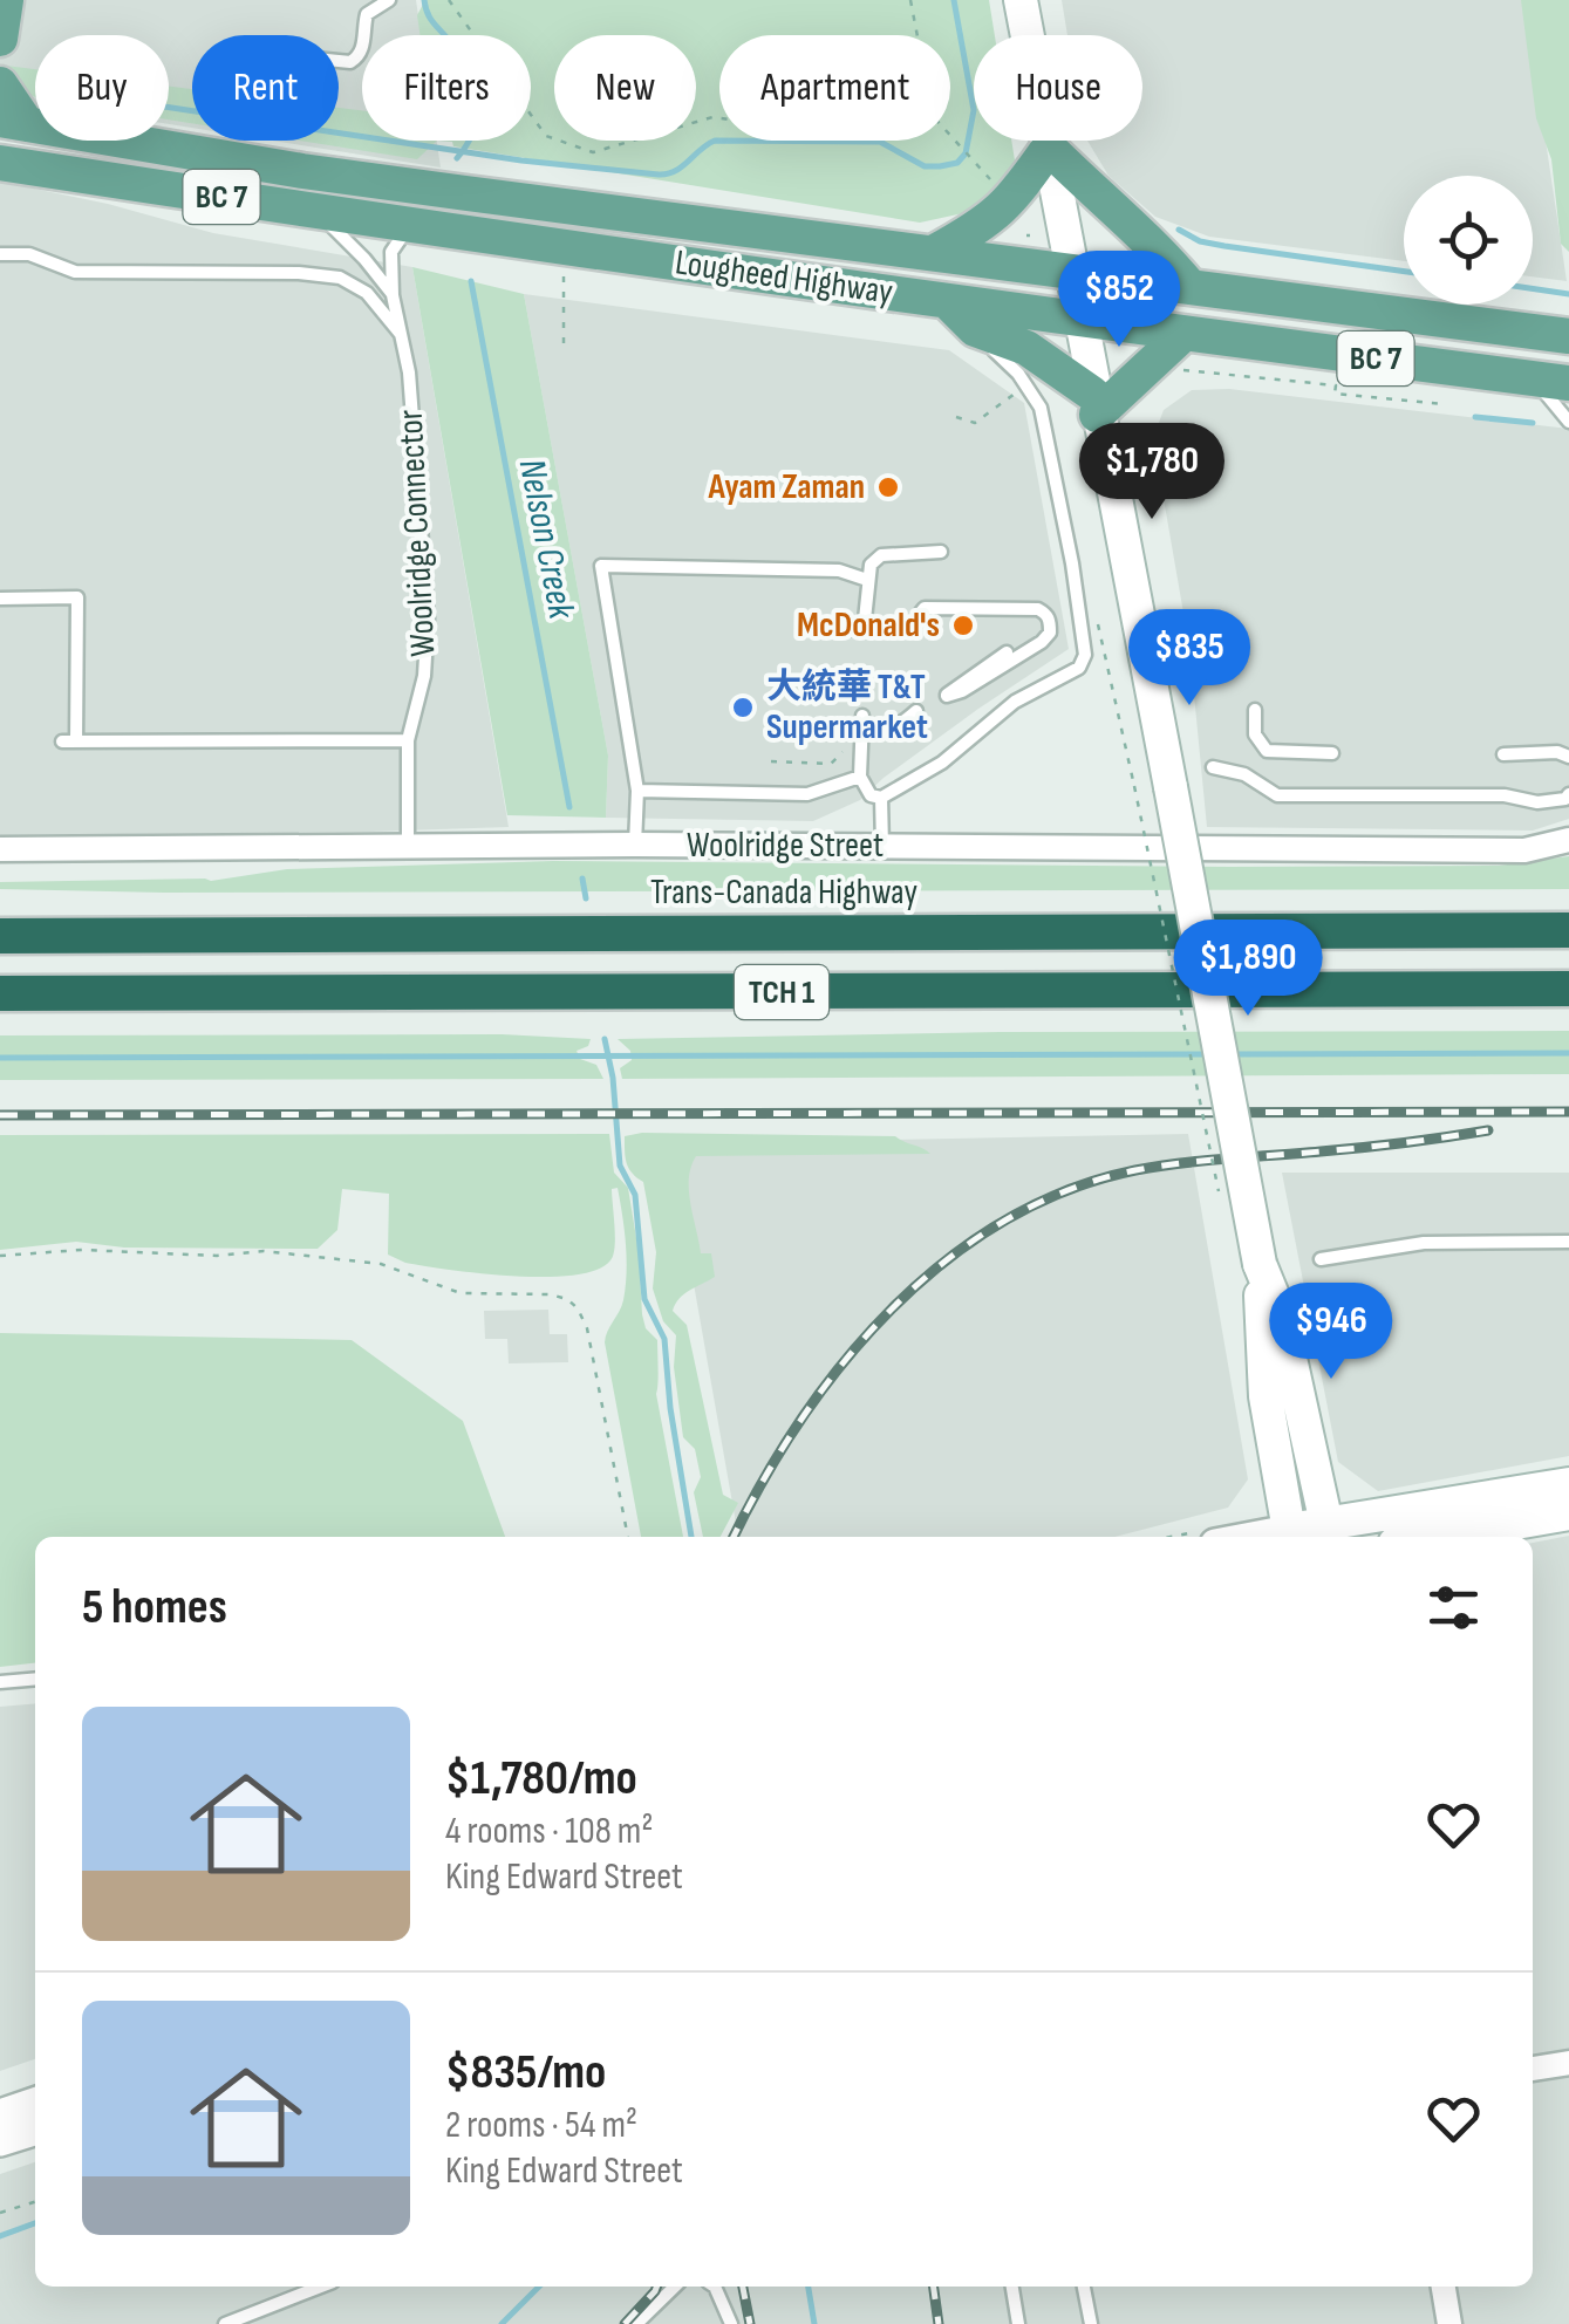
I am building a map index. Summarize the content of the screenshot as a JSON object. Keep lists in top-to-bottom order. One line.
{"streets":{"highway":["Trans-Canada Highway","TCH 1"],"main road":["BC 7","Lougheed Highway"],"street":["Woolridge Street"],"lane":["Woolridge Connector"]},"crossings":[["Lougheed Highway","Woolridge Connector"],["Woolridge Connector","Woolridge Street"]],"water":["Nelson Creek"],"places":["Ayam Zaman","McDonald's","大統華 T&T Supermarket"],"page":{"chip":["Buy","Rent","Filters","New","Apartment","House"],"price":["$852","$1,780","$835","$1,890","$946"],"heading":"5 homes","list":[{"name":"$1,780/mo","note":"4 rooms · 108 m² · King Edward Street"},{"name":"$835/mo","note":"2 rooms · 54 m² · King Edward Street"}]}}
